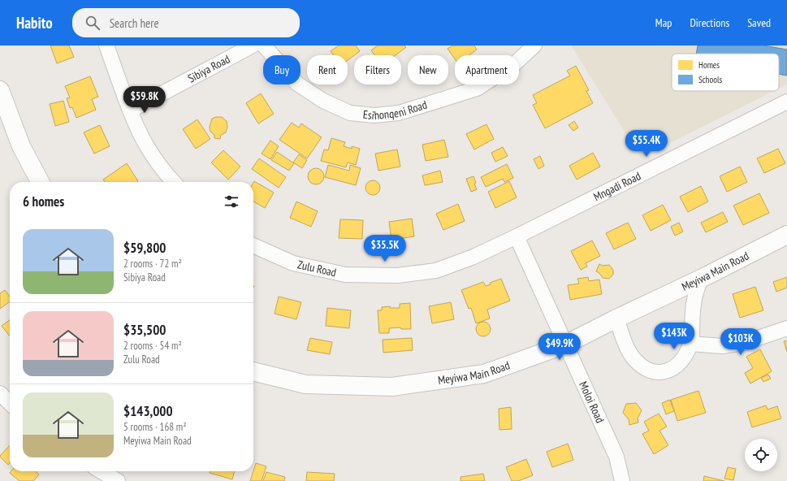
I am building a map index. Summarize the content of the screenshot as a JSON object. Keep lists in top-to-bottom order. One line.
{"streets":{"street":["Sibiya Road","Esihonqeni Road","Mngadi Road","Zulu Road","Meyiwa Main Road","Moloi Road"]},"crossings":[["Mngadi Road","Zulu Road"],["Mngadi Road","Moloi Road"],["Zulu Road","Moloi Road"],["Meyiwa Main Road","Moloi Road"]],"legend":["Homes","Schools"],"page":{"header":"Habito","search":"Search here","nav":["Map","Directions","Saved"],"chip":["Buy","Rent","Filters","New","Apartment"],"price":["$59.8K","$55.4K","$35.5K","$143K","$103K","$49.9K"],"heading":"6 homes","list":[{"name":"$59,800","note":"2 rooms · 72 m² · Sibiya Road"},{"name":"$35,500","note":"2 rooms · 54 m² · Zulu Road"},{"name":"$143,000","note":"5 rooms · 168 m² · Meyiwa Main Road"}]}}
